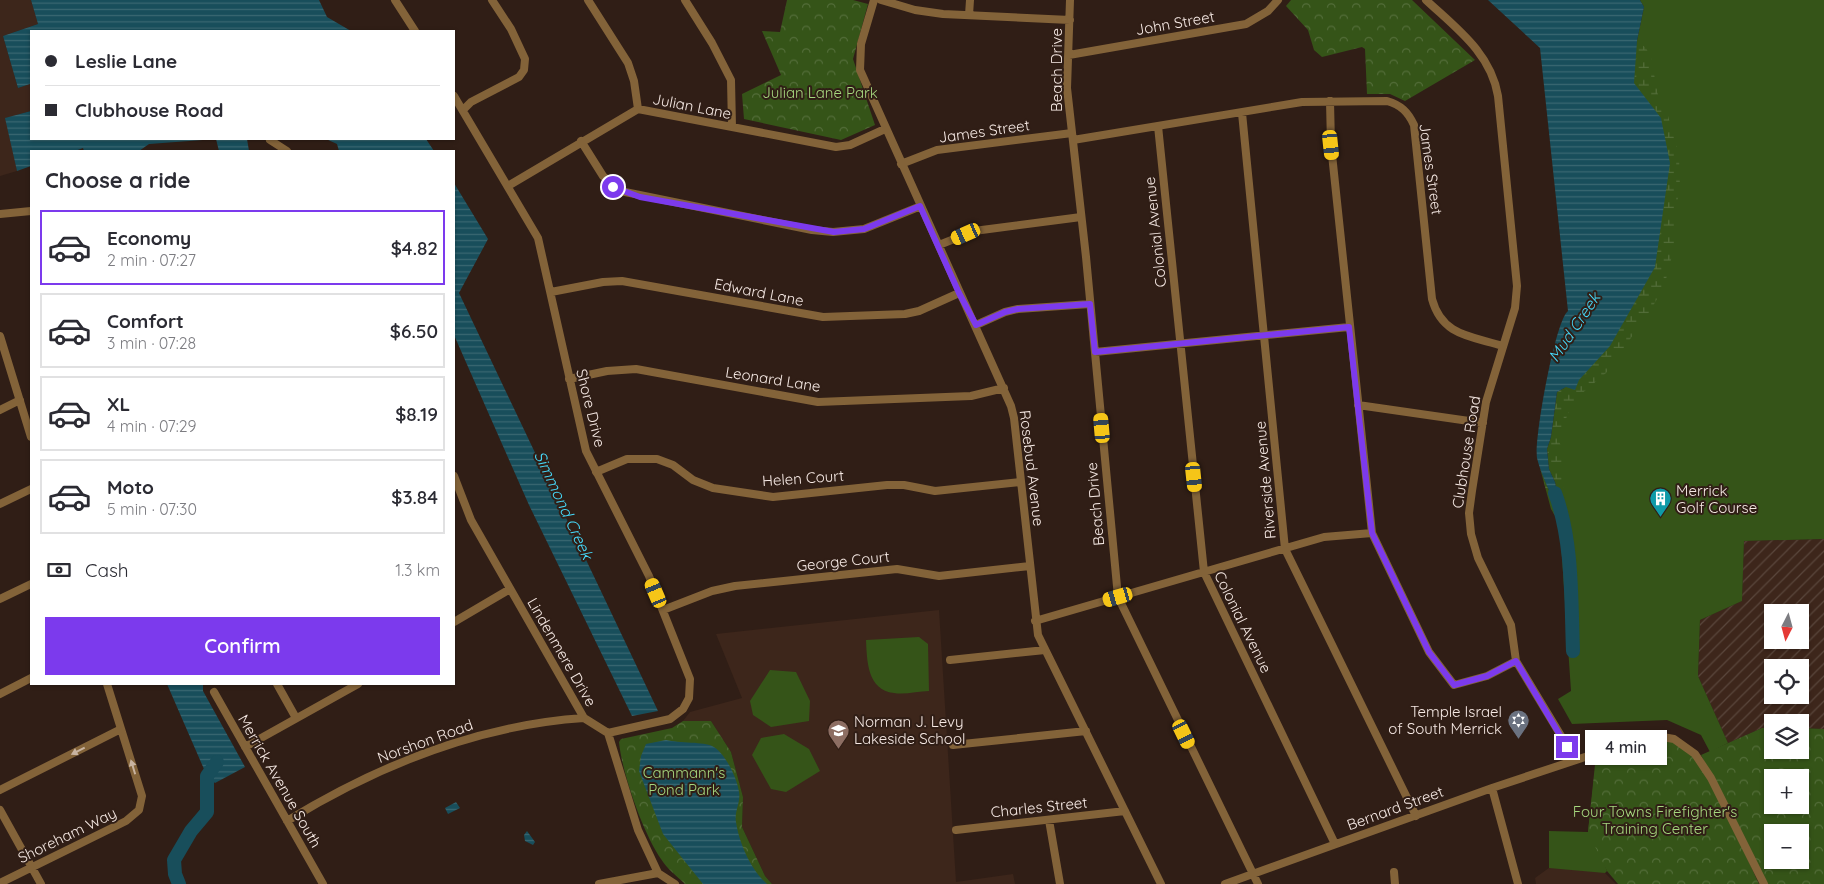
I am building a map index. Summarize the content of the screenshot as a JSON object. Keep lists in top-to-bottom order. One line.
{"streets":{"street":["John Street","Beach Drive","Julian Lane","James Street","Colonial Avenue","Edward Lane","Leonard Lane","Shore Drive","Clubhouse Road","Rosebud Avenue","Helen Court","Riverside Avenue","George Court","Lindenmere Drive","Norshon Road","Merrick Avenue South","Charles Street","Bernard Street","Shoreham Way"]},"crossings":[["John Street","Beach Drive"],["Beach Drive","James Street"],["Beach Drive","Bernard Street"],["Julian Lane","Shore Drive"],["Julian Lane","Rosebud Avenue"],["James Street","Colonial Avenue"],["James Street","Clubhouse Road"],["James Street","Rosebud Avenue"],["James Street","Riverside Avenue"],["Colonial Avenue","Bernard Street"],["Edward Lane","Shore Drive"],["Edward Lane","Rosebud Avenue"],["Leonard Lane","Shore Drive"],["Leonard Lane","Rosebud Avenue"],["Shore Drive","Helen Court"],["Shore Drive","George Court"],["Shore Drive","Lindenmere Drive"],["Clubhouse Road","Bernard Street"],["Rosebud Avenue","Helen Court"],["Rosebud Avenue","George Court"],["Rosebud Avenue","Charles Street"],["Riverside Avenue","Bernard Street"],["Lindenmere Drive","Norshon Road"],["Norshon Road","Merrick Avenue South"]],"water":["Mud Creek","Simmond Creek"],"parks":["Julian Lane Park","Cammann's Pond Park","Four Towns Firefighter's Training Center"],"places":{"building":["Merrick Golf Course"],"synagogue":["Temple Israel of South Merrick"],"school or university":["Norman J. Levy Lakeside School"]},"north":"bottom","page":{"banner":["Leslie Lane","Clubhouse Road"],"heading":"Choose a ride","list":[{"name":"Economy","note":"2 min · 07:27","value":"$4.82"},{"name":"Comfort","note":"3 min · 07:28","value":"$6.50"},{"name":"XL","note":"4 min · 07:29","value":"$8.19"},{"name":"Moto","note":"5 min · 07:30","value":"$3.84"}],"pay":["Cash","1.3 km"],"map_buttons":["+","−"],"buttons":"Confirm","bubble":"4 min"}}
